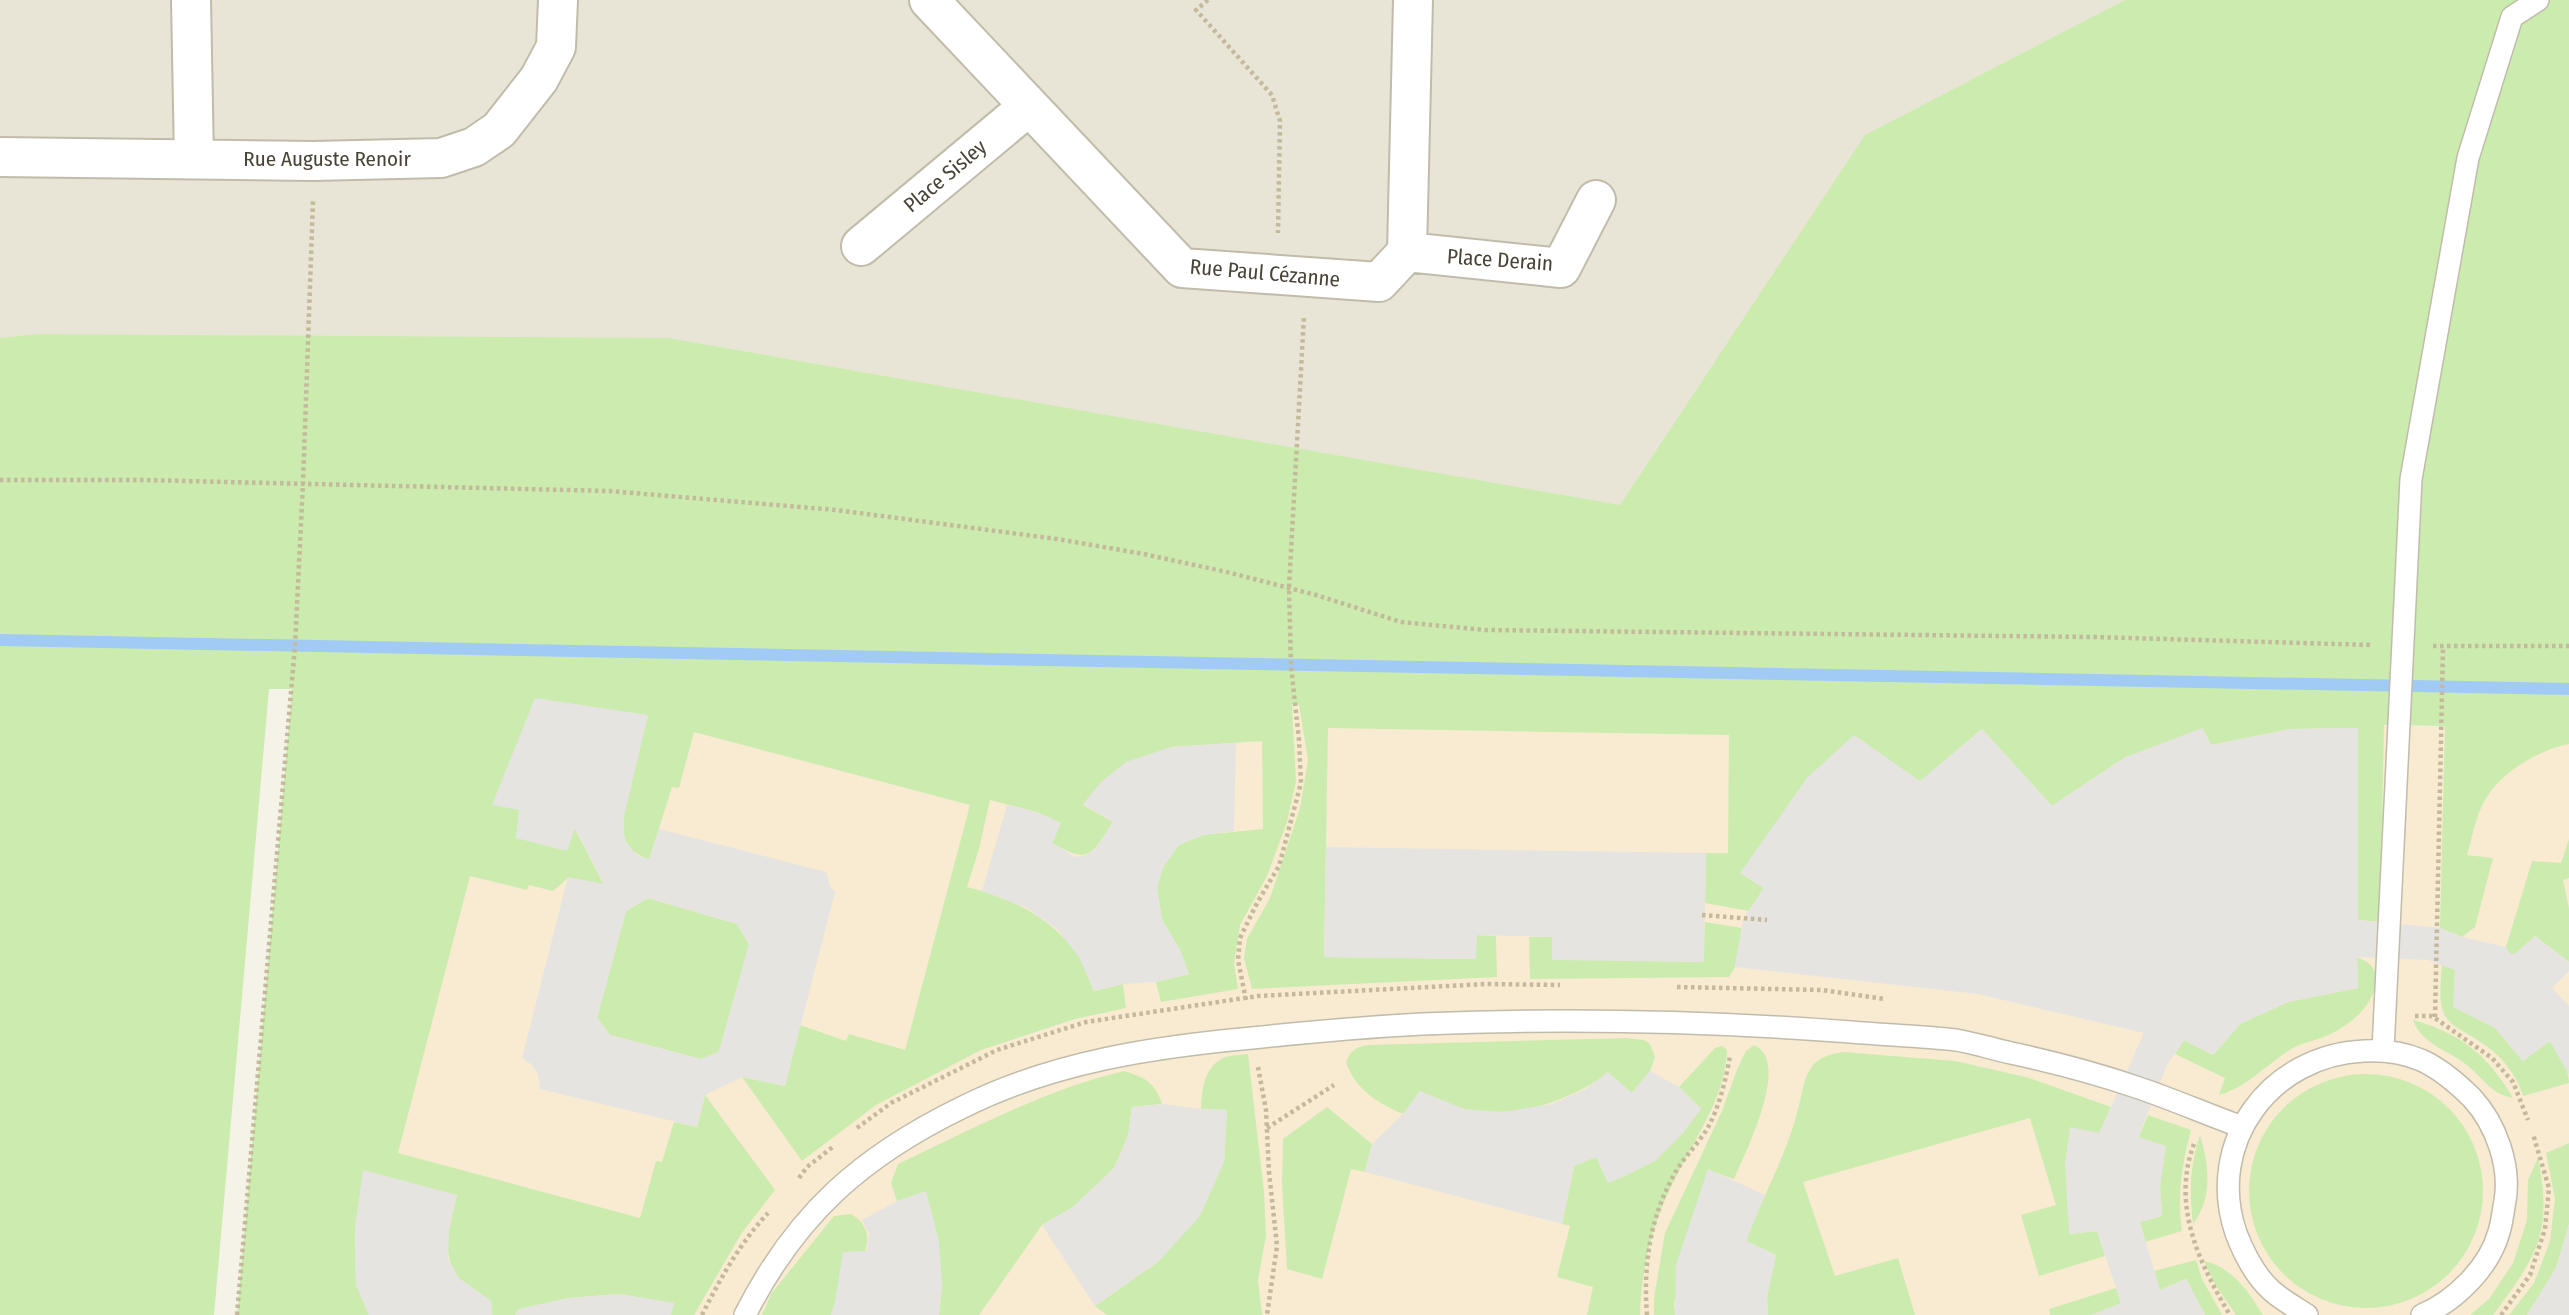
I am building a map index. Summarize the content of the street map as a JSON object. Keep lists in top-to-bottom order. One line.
{"streets":{"street":["Rue Auguste Renoir","Place Sisley","Place Derain","Rue Paul Cézanne"]},"crossings":[["Place Sisley","Rue Paul Cézanne"],["Place Derain","Rue Paul Cézanne"]]}
